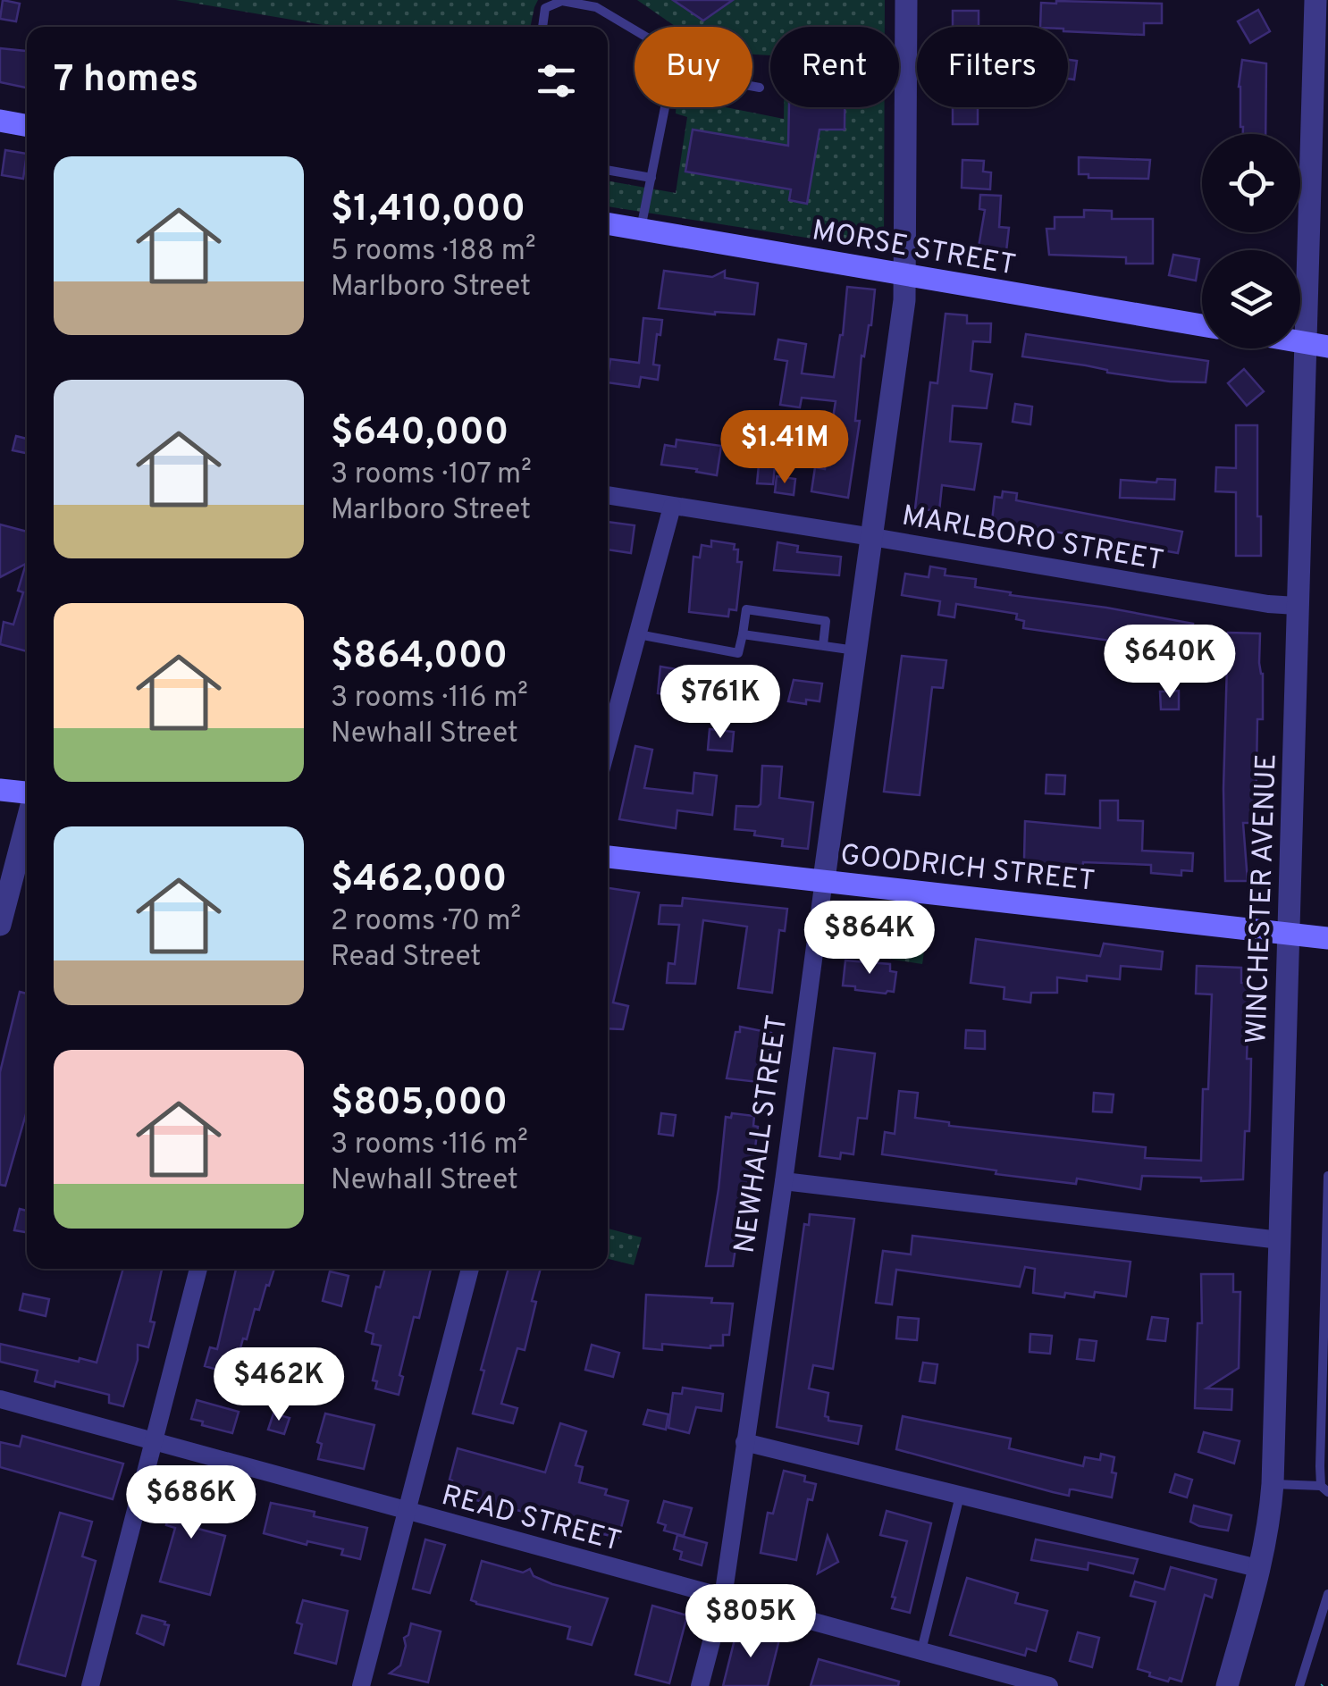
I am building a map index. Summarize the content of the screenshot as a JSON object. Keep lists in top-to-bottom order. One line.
{"streets":{"main road":["MORSE STREET","GOODRICH STREET"],"street":["MARLBORO STREET","WINCHESTER AVENUE","NEWHALL STREET","READ STREET"]},"crossings":[["MORSE STREET","NEWHALL STREET"],["MARLBORO STREET","WINCHESTER AVENUE"],["MARLBORO STREET","NEWHALL STREET"],["GOODRICH STREET","WINCHESTER AVENUE"],["GOODRICH STREET","NEWHALL STREET"],["NEWHALL STREET","READ STREET"]],"page":{"chip":["Buy","Rent","Filters"],"heading":"7 homes","list":[{"name":"$1,410,000","note":"5 rooms · 188 m² · Marlboro Street"},{"name":"$640,000","note":"3 rooms · 107 m² · Marlboro Street"},{"name":"$864,000","note":"3 rooms · 116 m² · Newhall Street"},{"name":"$462,000","note":"2 rooms · 70 m² · Read Street"},{"name":"$805,000","note":"3 rooms · 116 m² · Newhall Street"}],"price":["$1.41M","$640K","$761K","$864K","$462K","$686K","$805K"]}}
